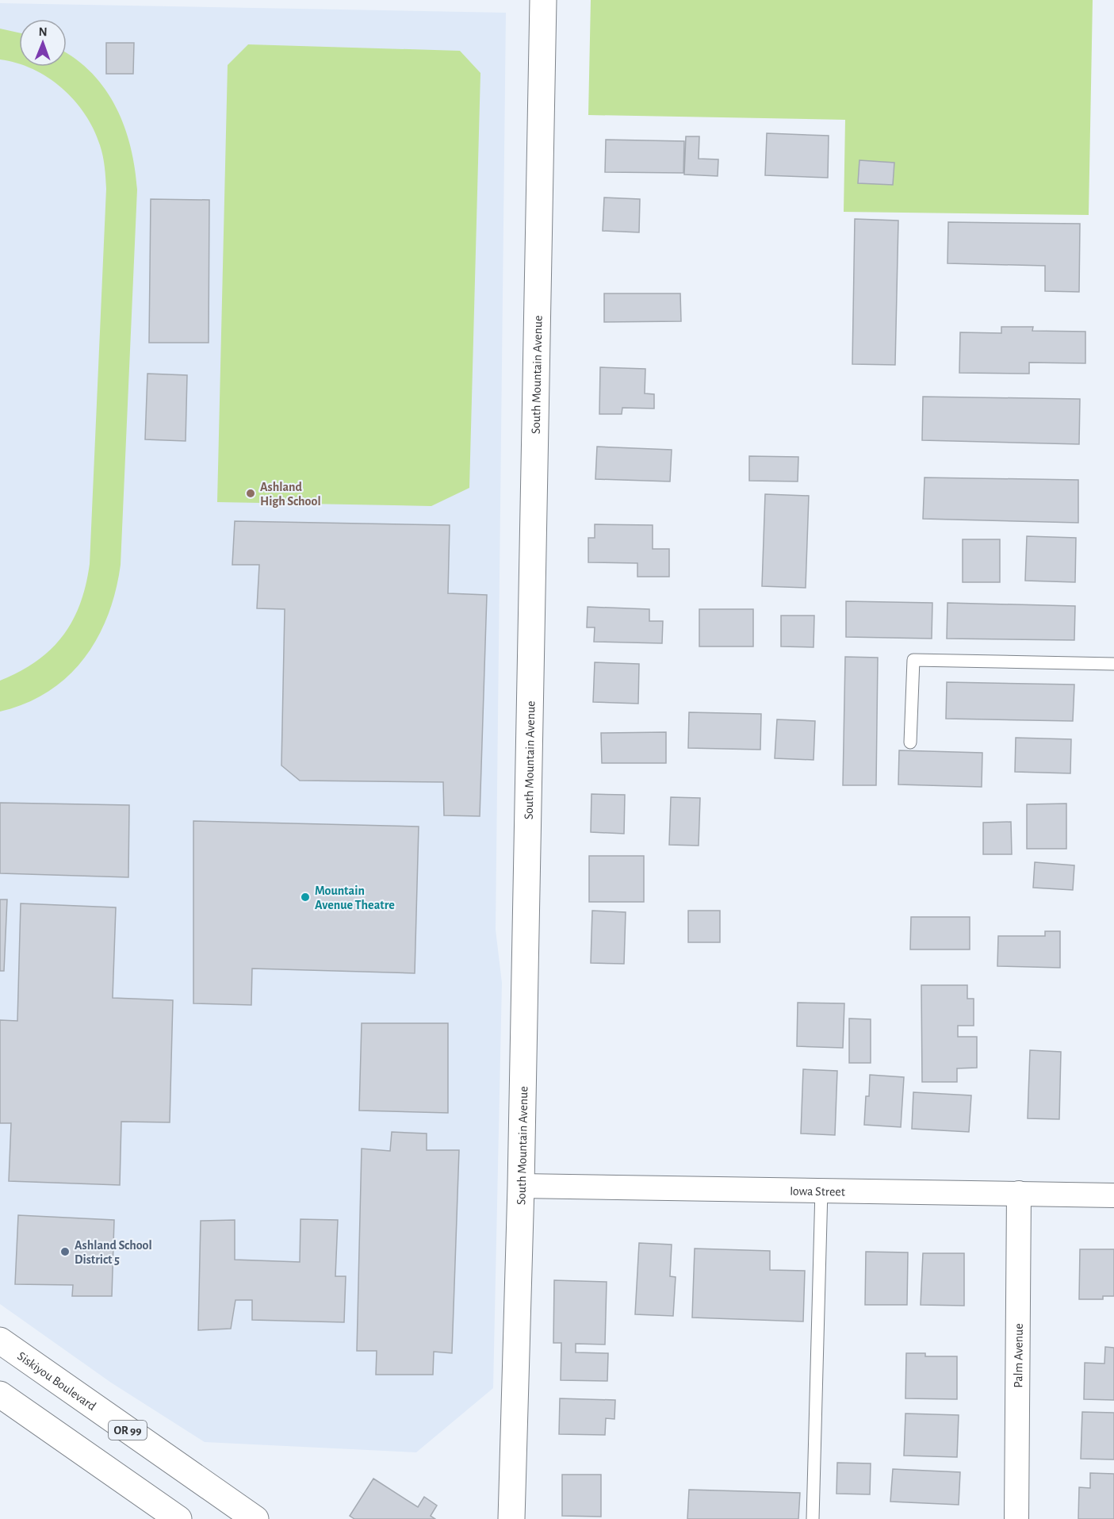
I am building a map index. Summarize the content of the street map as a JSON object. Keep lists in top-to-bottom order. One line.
{"streets":{"street":["South Mountain Avenue","Iowa Street","Palm Avenue","Siskiyou Boulevard","OR 99"]},"crossings":[["South Mountain Avenue","Iowa Street"],["Iowa Street","Palm Avenue"]],"places":["Ashland High School","Mountain Avenue Theatre","Ashland School District 5"],"north":"top"}
